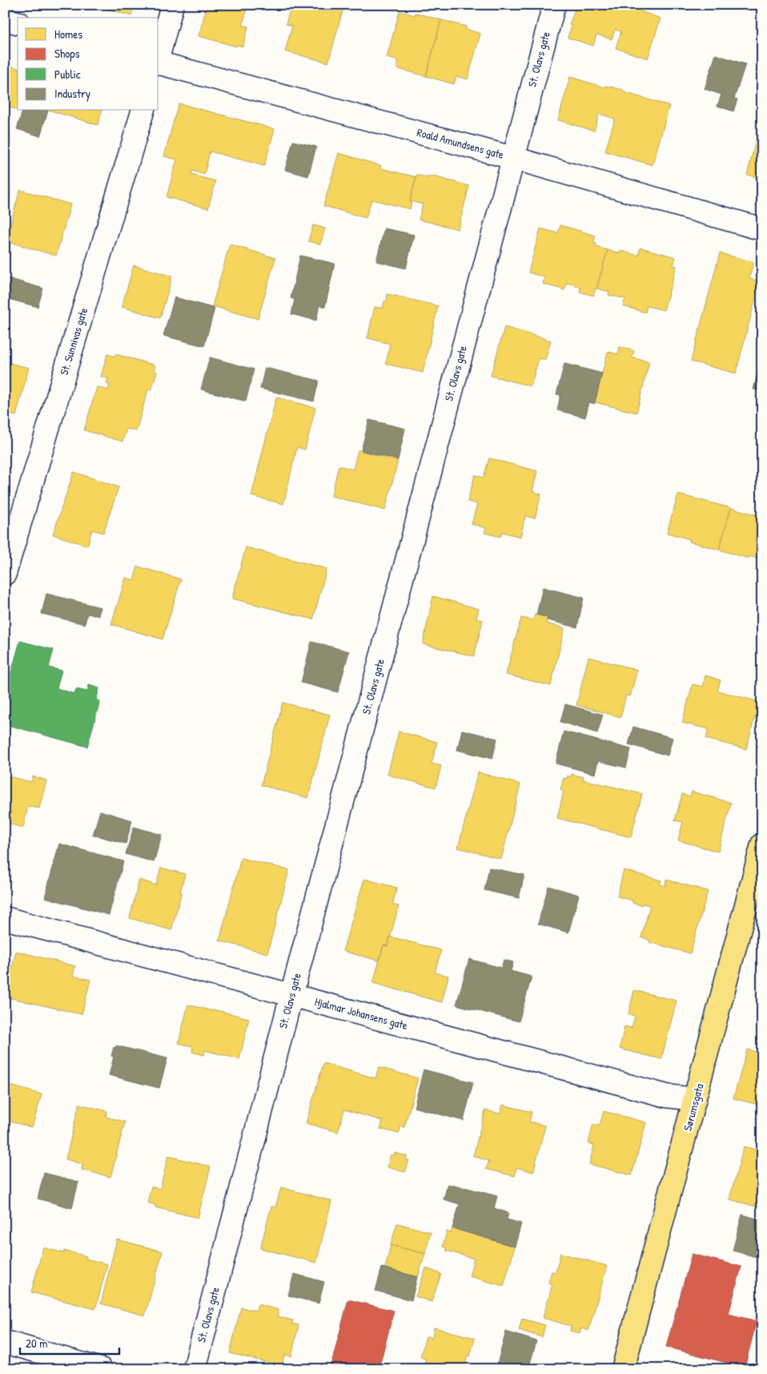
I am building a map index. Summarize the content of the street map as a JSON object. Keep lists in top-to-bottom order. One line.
{"streets":{"main road":["Sørumsgata"],"street":["St. Olavs gate","Roald Amundsens gate","St. Sunnivas gate","Hjalmar Johansens gate"]},"crossings":[["St. Olavs gate","Roald Amundsens gate"],["St. Olavs gate","Hjalmar Johansens gate"],["Hjalmar Johansens gate","Sørumsgata"]],"legend":["Homes","Shops","Public","Industry"],"scale_bar":"20 m"}
